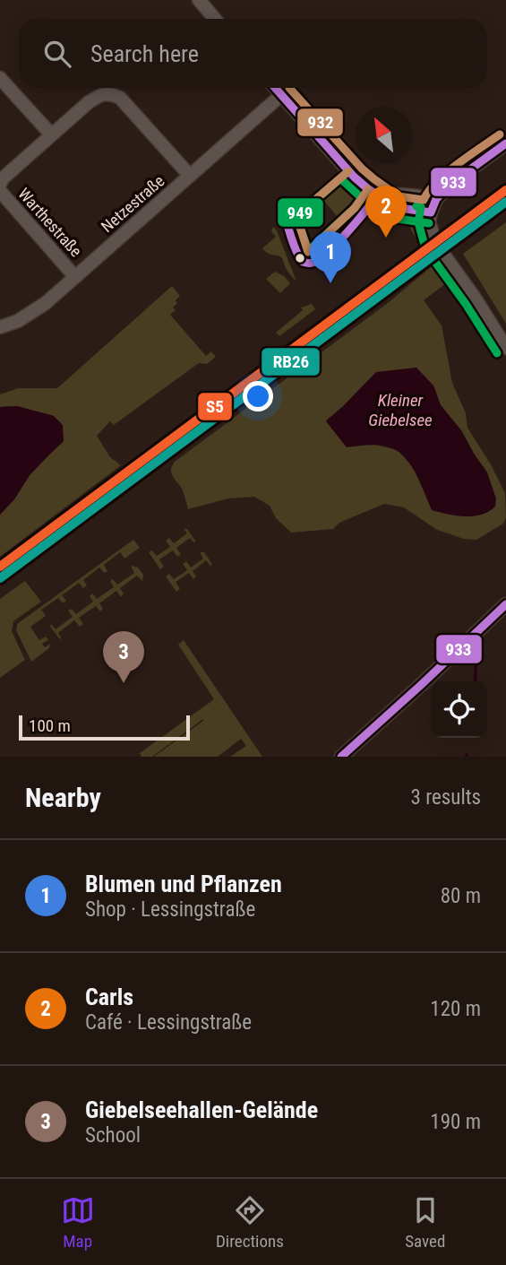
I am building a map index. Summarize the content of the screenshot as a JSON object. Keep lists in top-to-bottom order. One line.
{"streets":{"street":["Netzestraße","Warthestraße"]},"crossings":[["Netzestraße","Warthestraße"]],"water":["Kleiner Giebelsee"],"lines":["transit line 933","transit line 932","transit line 949","transit line S5","transit line RB26"],"scale_bar":"100 m","north":"top left","page":{"search":"Search here","pins":["2","1","3"],"scale":"100 m","heading":["Nearby","3 results"],"list":[{"mark":"1","name":"Blumen und Pflanzen","note":"Shop · Lessingstraße","value":"80 m"},{"mark":"2","name":"Carls","note":"Café · Lessingstraße","value":"120 m"},{"mark":"3","name":"Giebelseehallen-Gelände","note":"School","value":"190 m"}],"nav":["Map","Directions","Saved"]}}
